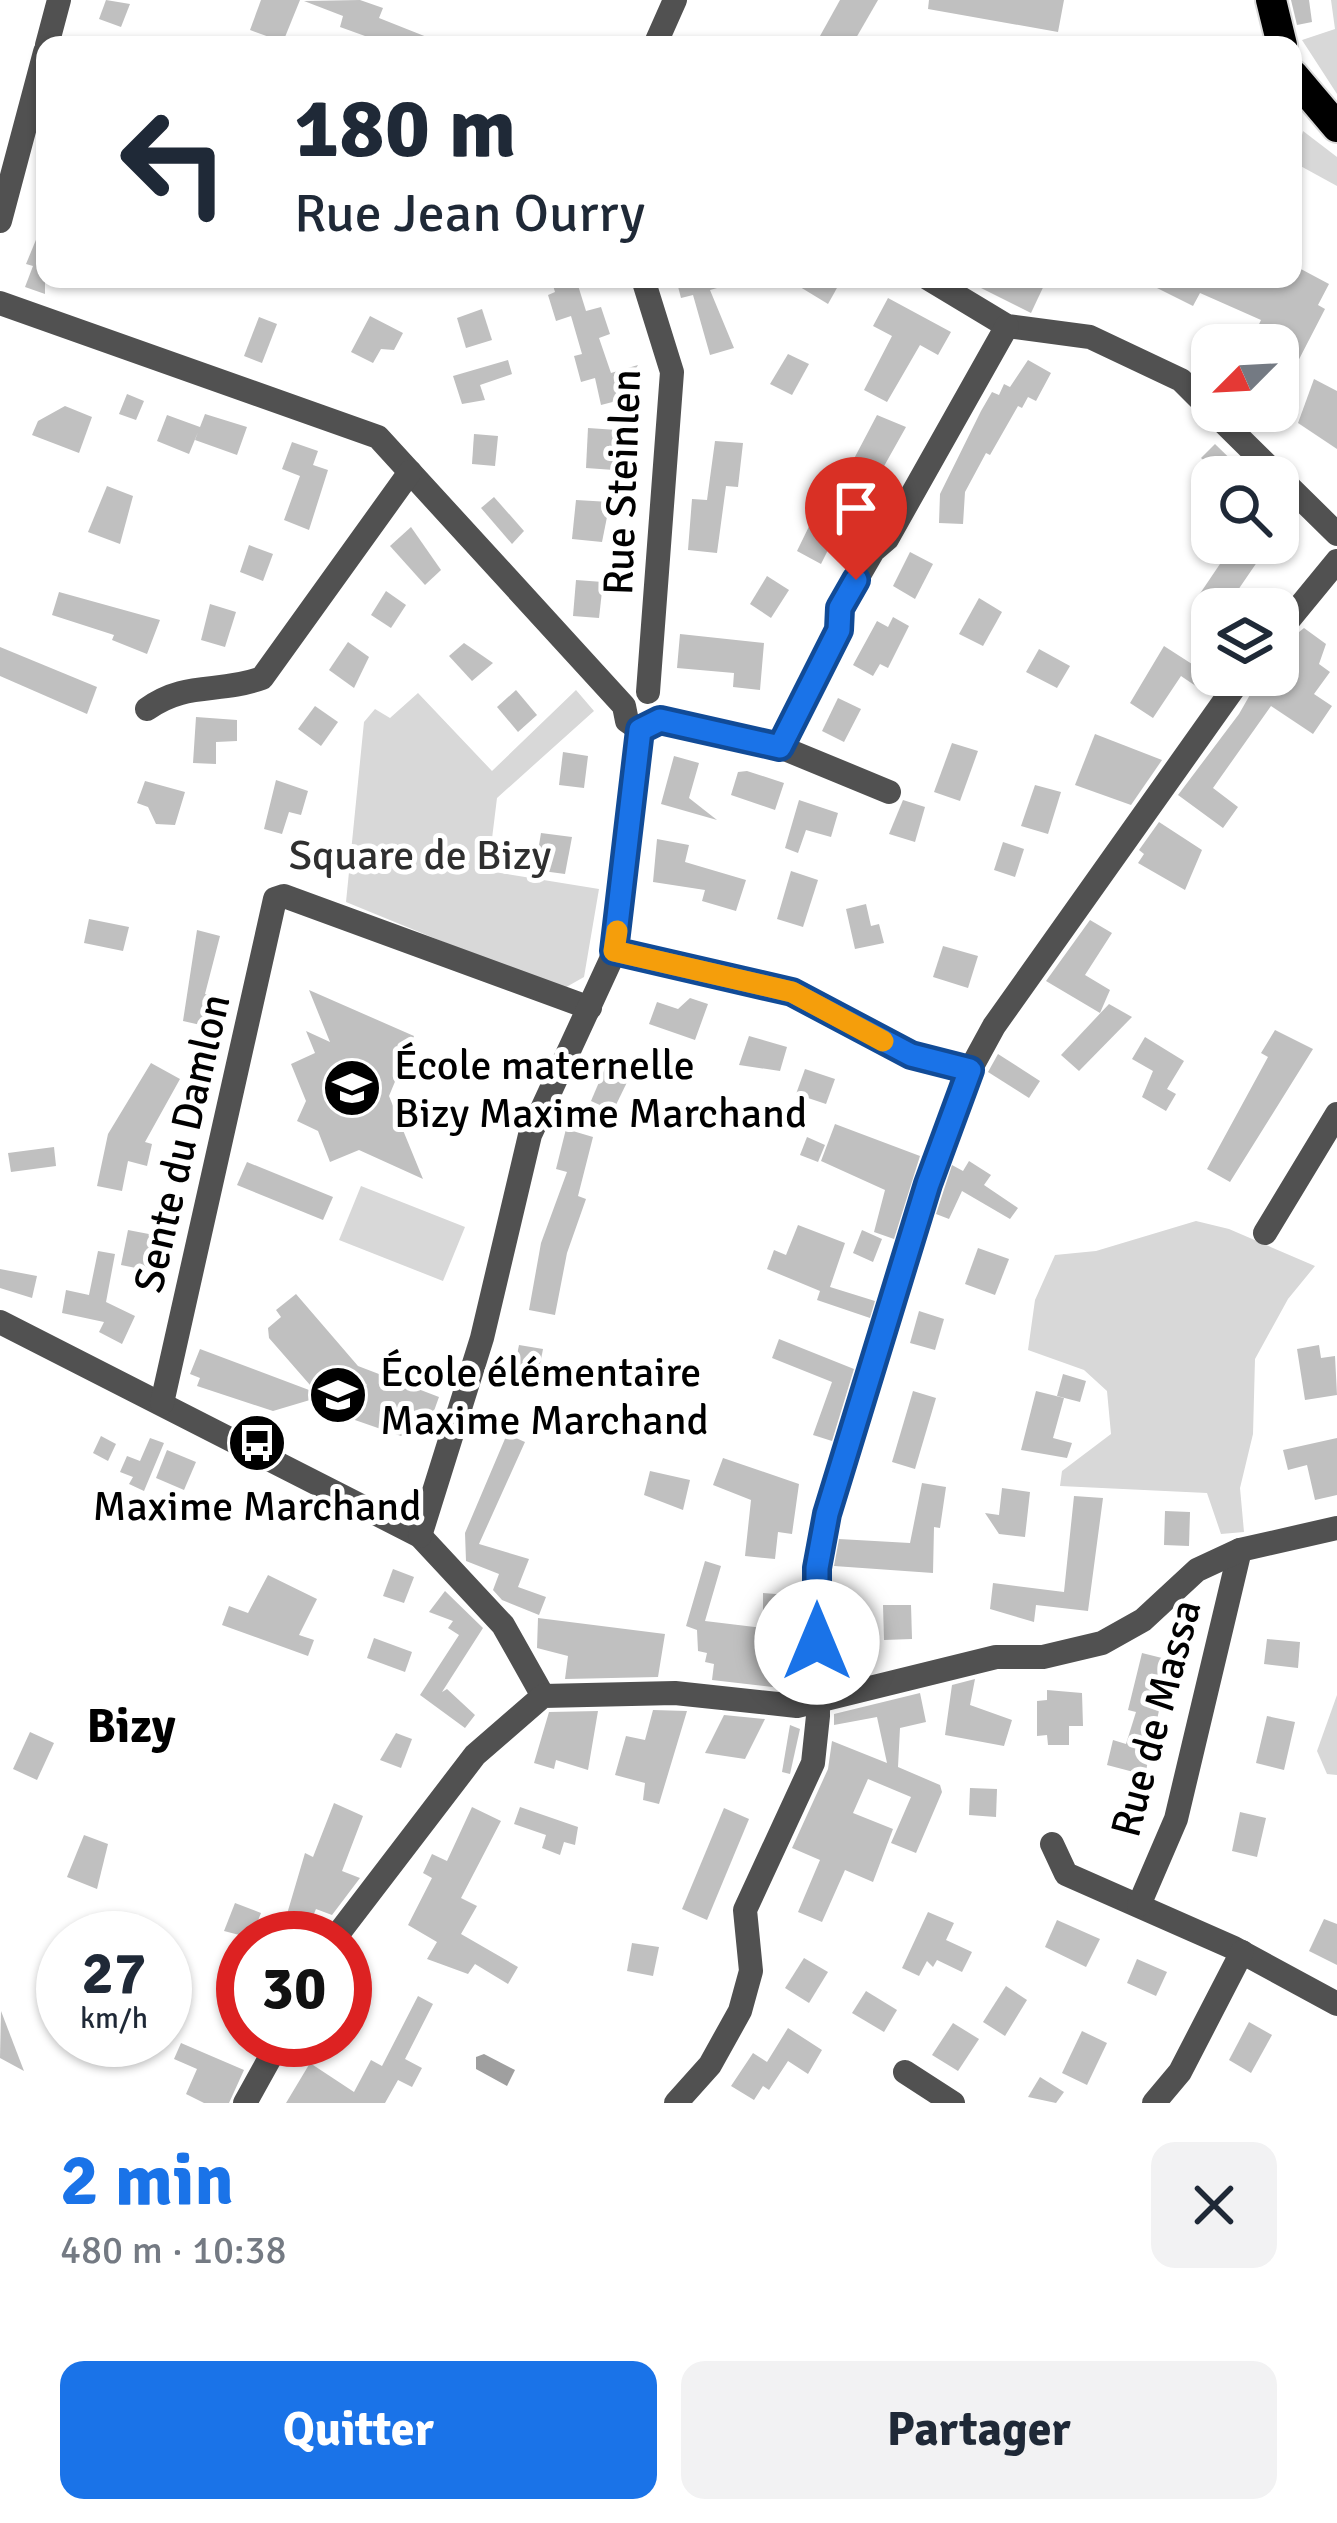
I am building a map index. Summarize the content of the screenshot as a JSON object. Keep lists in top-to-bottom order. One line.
{"streets":{"street":["Rue Steinlen","Sente du Damlon","Rue de Massa"]},"districts":["Bizy"],"parks":["Square de Bizy"],"places":{"school or university":["École maternelle Bizy Maxime Marchand","École élémentaire Maxime Marchand"],"bus stop":["Maxime Marchand"]},"north":"bottom left","page":{"turn":["180 m","Rue Jean Ourry"],"speed":"27 km/h","limit":"30","heading":["2 min","480 m · 10:38"],"buttons":["Quitter","Partager"]}}
